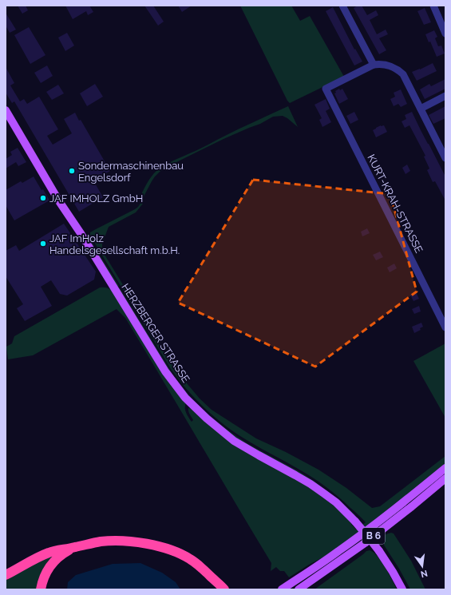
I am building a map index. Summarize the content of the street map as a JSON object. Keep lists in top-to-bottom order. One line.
{"streets":{"main road":["HERZBERGER STRASSE","B 6"],"street":["KURT-KRAH-STRASSE"]},"places":["Sondermaschinenbau Engelsdorf","JAF IMHOLZ GmbH","JAF ImHolz Handelsgesellschaft m.b.H."],"north":"bottom"}
